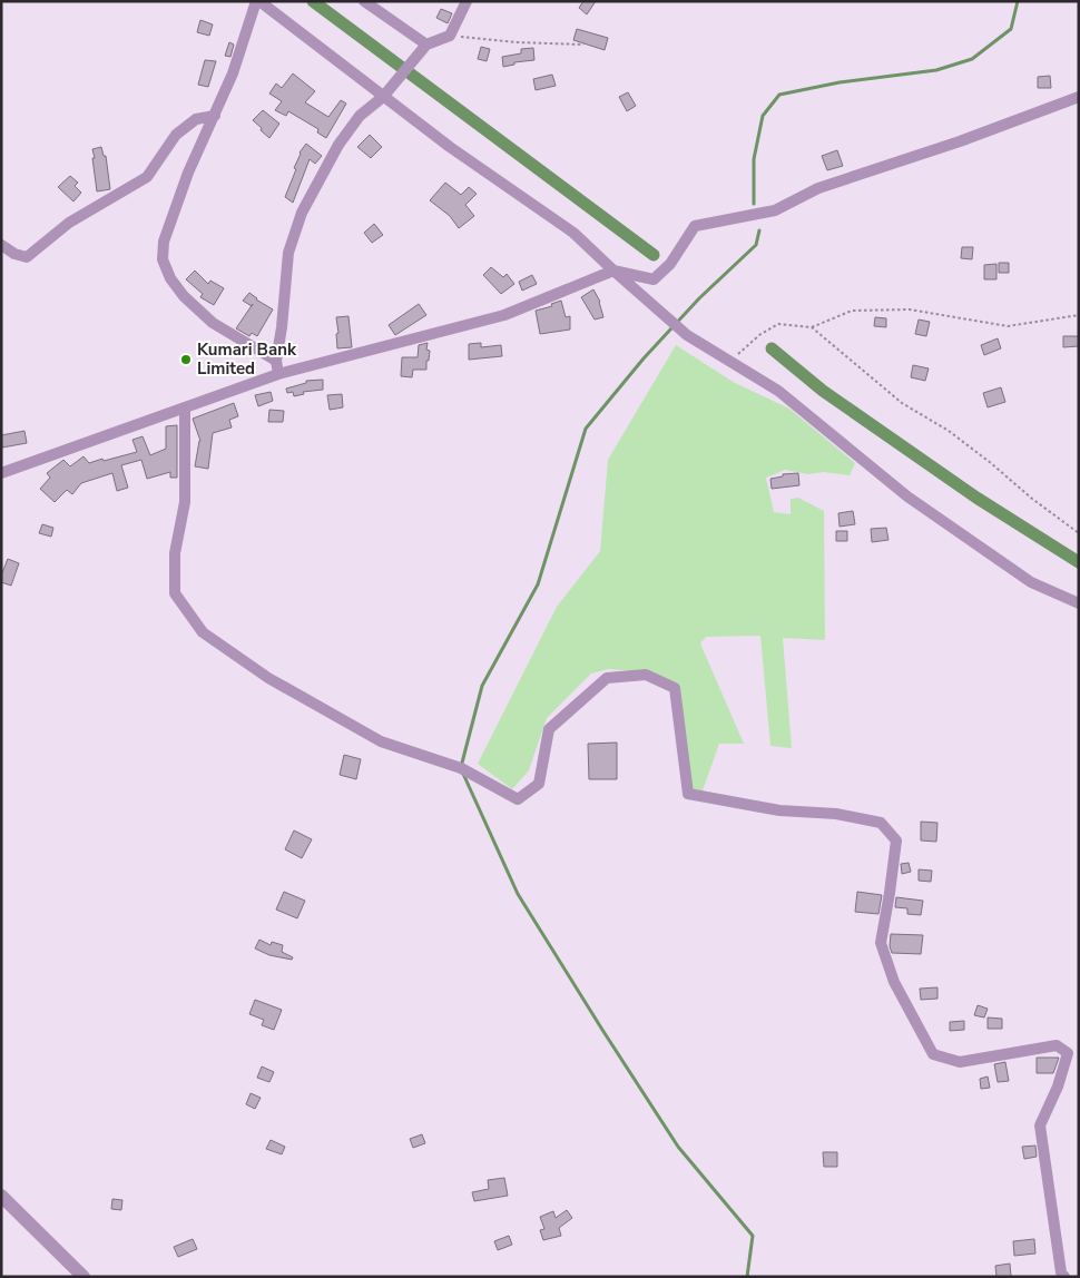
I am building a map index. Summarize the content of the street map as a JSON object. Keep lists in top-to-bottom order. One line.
{"places":["Kumari Bank Limited"]}
